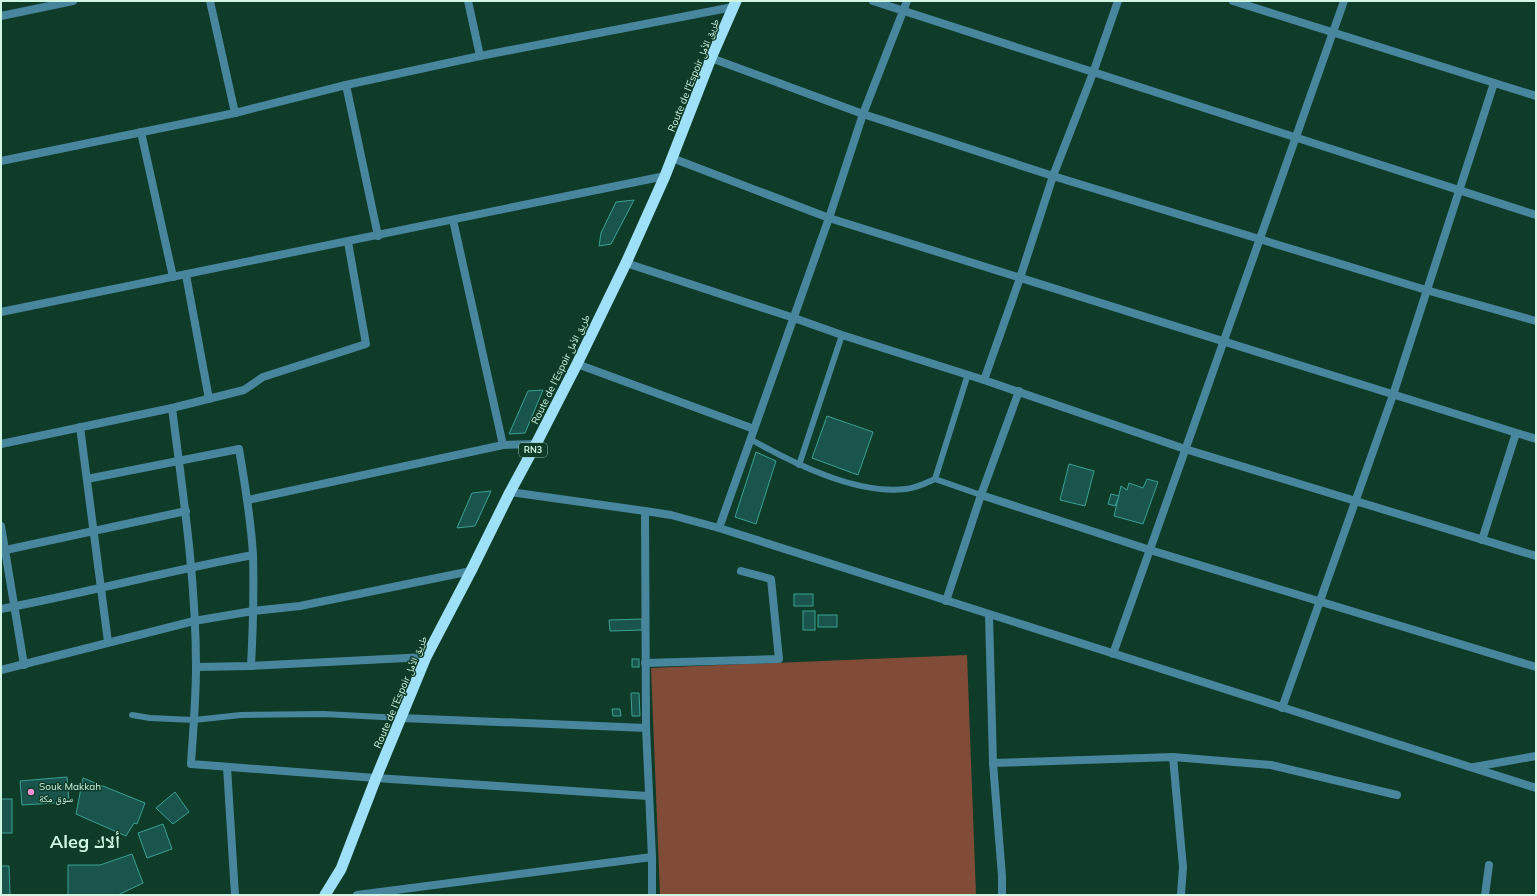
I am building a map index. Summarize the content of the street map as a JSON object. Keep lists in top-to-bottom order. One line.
{"streets":{"highway":["Route de l’Espoir طريق الأمل","RN3"]},"districts":["Aleg ألاك"],"places":["Souk Makkah سوق مكة"]}
